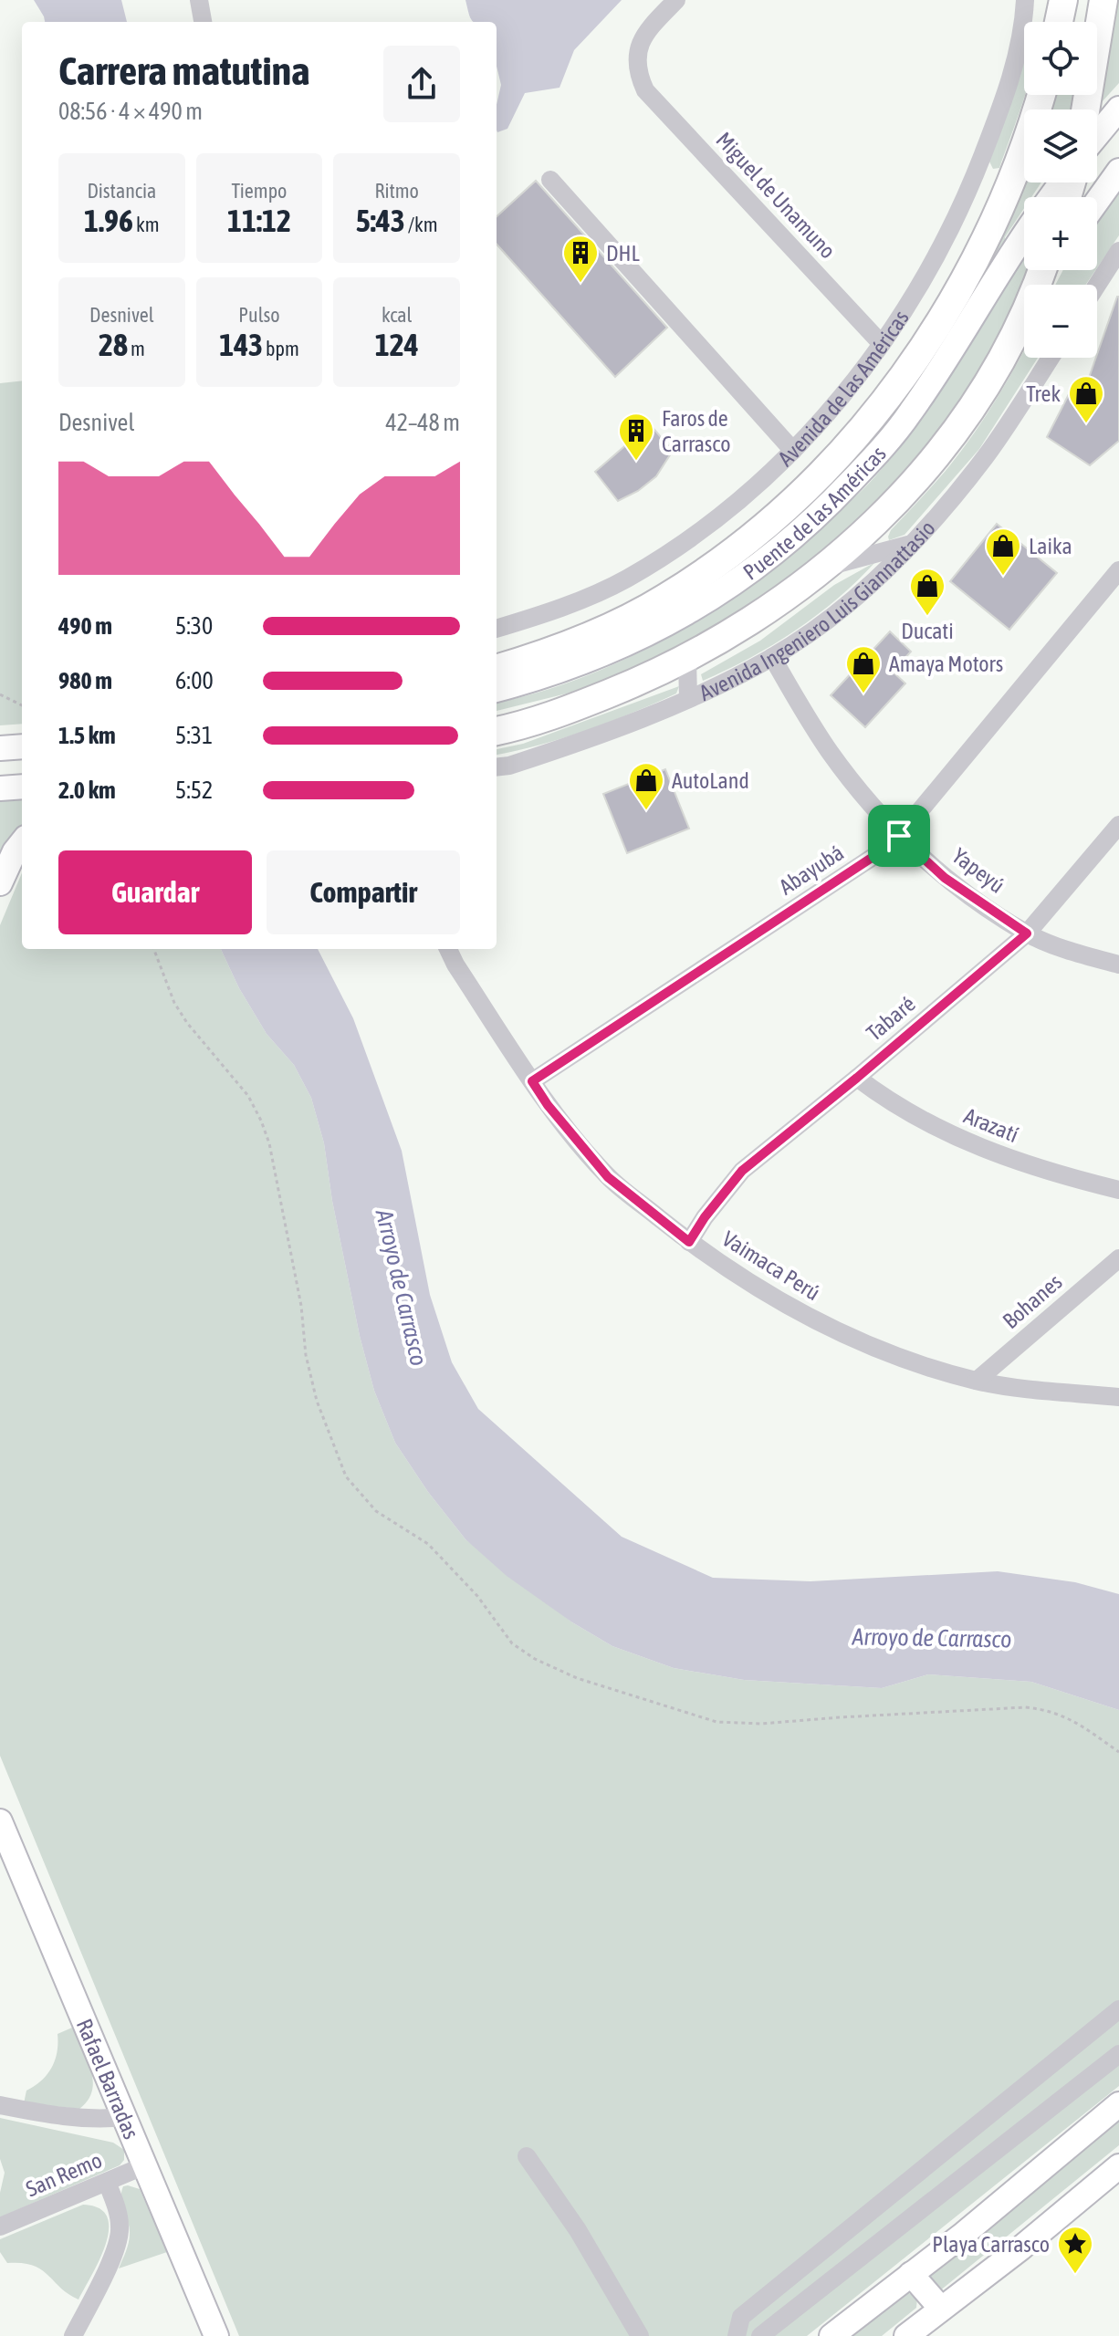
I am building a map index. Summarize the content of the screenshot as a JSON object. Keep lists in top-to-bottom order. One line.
{"streets":{"highway":["Avenida de las Américas"],"main road":["Puente de las Américas","Rafael Barradas"],"street":["Miguel de Unamuno","Avenida Ingeniero Luis Giannattasio","Abayubá","Yapeyú","Tabaré","Arazatí","Vaimaca Perú","Bohanes","San Remo"]},"crossings":[["Miguel de Unamuno","Avenida de las Américas"],["Avenida Ingeniero Luis Giannattasio","Yapeyú"],["Abayubá","Yapeyú"],["Abayubá","Vaimaca Perú"],["Yapeyú","Tabaré"],["Tabaré","Arazatí"],["Tabaré","Vaimaca Perú"],["Vaimaca Perú","Bohanes"],["Rafael Barradas","San Remo"]],"water":["Arroyo de Carrasco"],"places":{"building":["DHL","Faros de Carrasco"],"shop":["Trek","Laika","Ducati","Amaya Motors","AutoLand"],"place":["Playa Carrasco"]},"page":{"map_buttons":["+","−"],"heading":["Carrera matutina","08:56 · 4 × 490 m"],"stats":[["Distancia","1.96 km"],["Tiempo","11:12"],["Ritmo","5:43 /km"],["Desnivel","28 m"],["Pulso","143 bpm"],["kcal","124"]],"chart":["Desnivel","42–48 m"],"list":[{"name":"490 m","note":"5:30"},{"name":"980 m","note":"6:00"},{"name":"1.5 km","note":"5:31"},{"name":"2.0 km","note":"5:52"}],"buttons":["Guardar","Compartir"]}}
